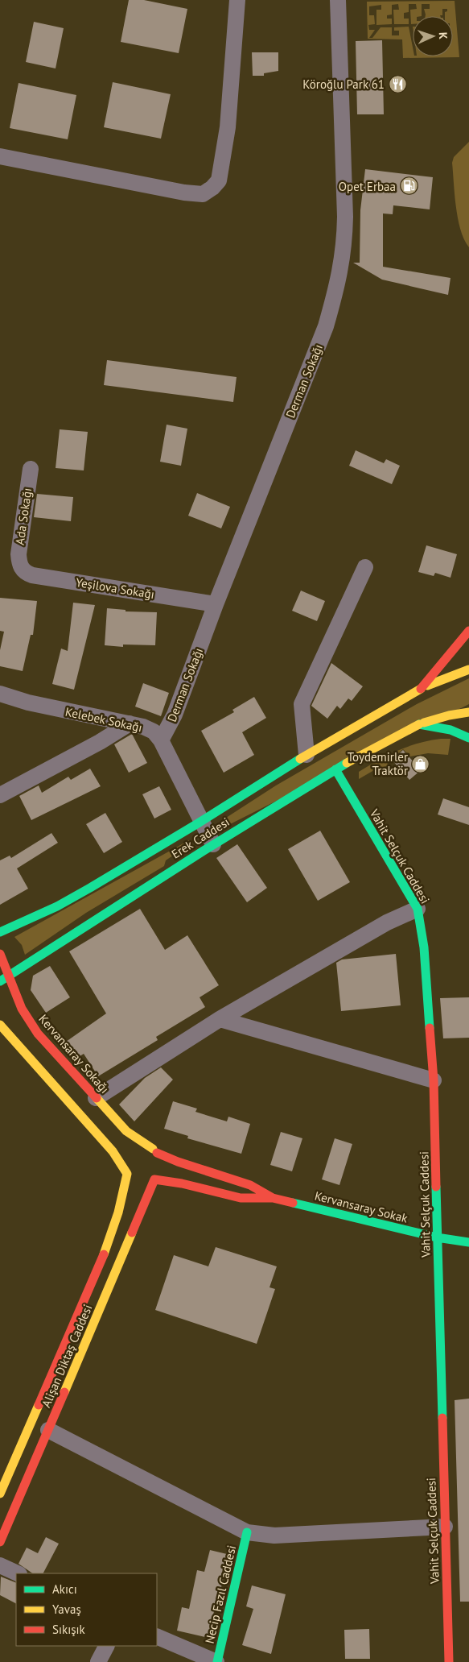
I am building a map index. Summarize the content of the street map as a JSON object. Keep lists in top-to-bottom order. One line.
{"streets":{"main road":["Erek Caddesi","Vahit Selçuk Caddesi","Kervansaray Sokağı","Kervansaray Sokak","Alişan Diktaş Caddesi","Necip Fazıl Caddesi"],"street":["Derman Sokağı","Ada Sokağı","Yeşilova Sokağı","Kelebek Sokağı"]},"crossings":[["Derman Sokağı","Yeşilova Sokağı"],["Derman Sokağı","Kelebek Sokağı"],["Ada Sokağı","Yeşilova Sokağı"],["Kelebek Sokağı","Erek Caddesi"],["Erek Caddesi","Vahit Selçuk Caddesi"],["Erek Caddesi","Kervansaray Sokağı"],["Vahit Selçuk Caddesi","Kervansaray Sokak"],["Kervansaray Sokağı","Kervansaray Sokak"],["Kervansaray Sokak","Alişan Diktaş Caddesi"]],"places":{"restaurant":["Köroğlu Park 61"],"fuel station":["Opet Erbaa"],"shop":["Toydemirler Traktör"]},"legend":["Akıcı","Yavaş","Sıkışık"],"north":"right"}
